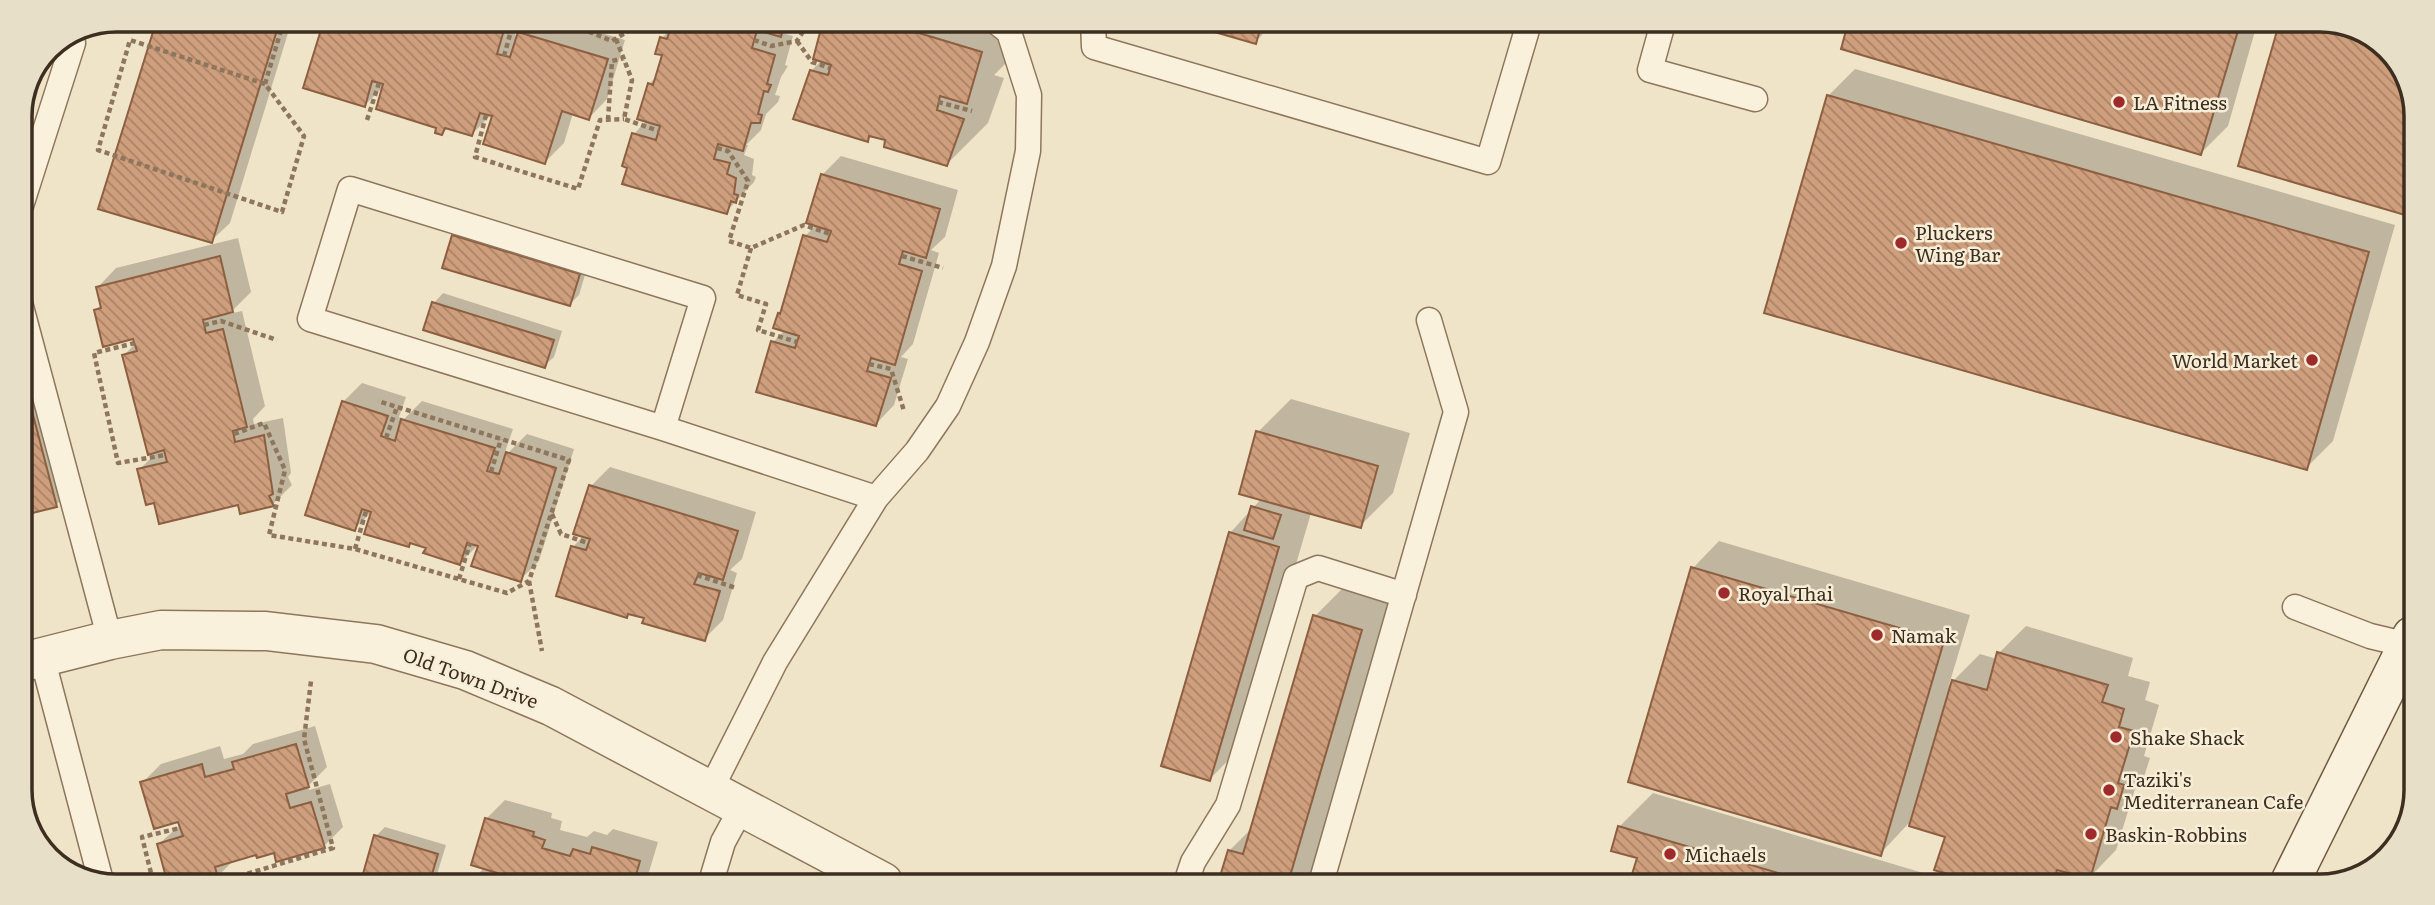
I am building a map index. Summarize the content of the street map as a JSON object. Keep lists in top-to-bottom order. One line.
{"streets":{"street":["Old Town Drive"]},"places":["LA Fitness","Pluckers Wing Bar","World Market","Royal Thai","Namak","Shake Shack","Taziki's Mediterranean Cafe","Baskin-Robbins","Michaels"]}
